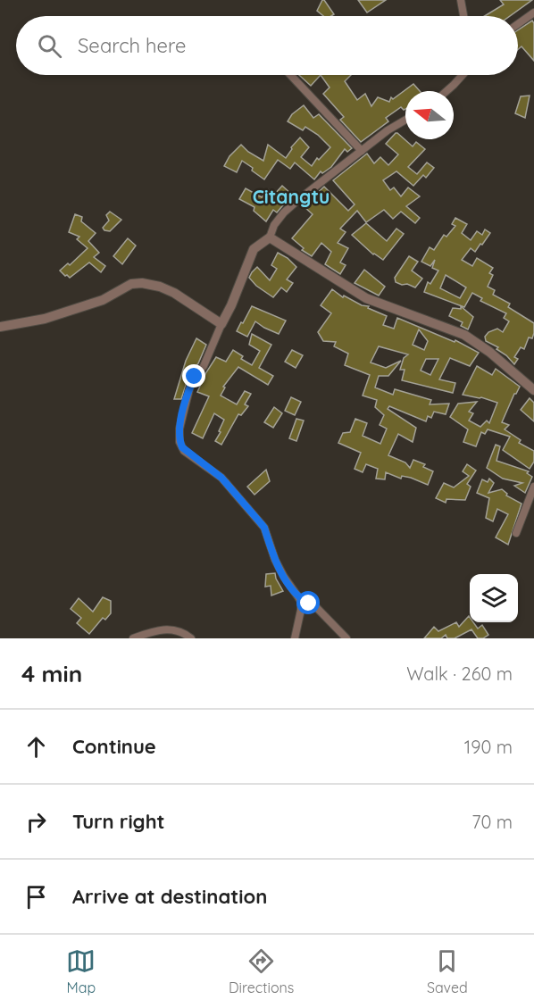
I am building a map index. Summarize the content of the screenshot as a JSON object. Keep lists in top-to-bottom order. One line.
{"districts":["Citangtu"],"north":"left","page":{"search":"Search here","heading":["4 min","Walk · 260 m"],"list":[["Continue","190 m"],["Turn right","70 m"],"Arrive at destination"],"nav":["Map","Directions","Saved"]}}
